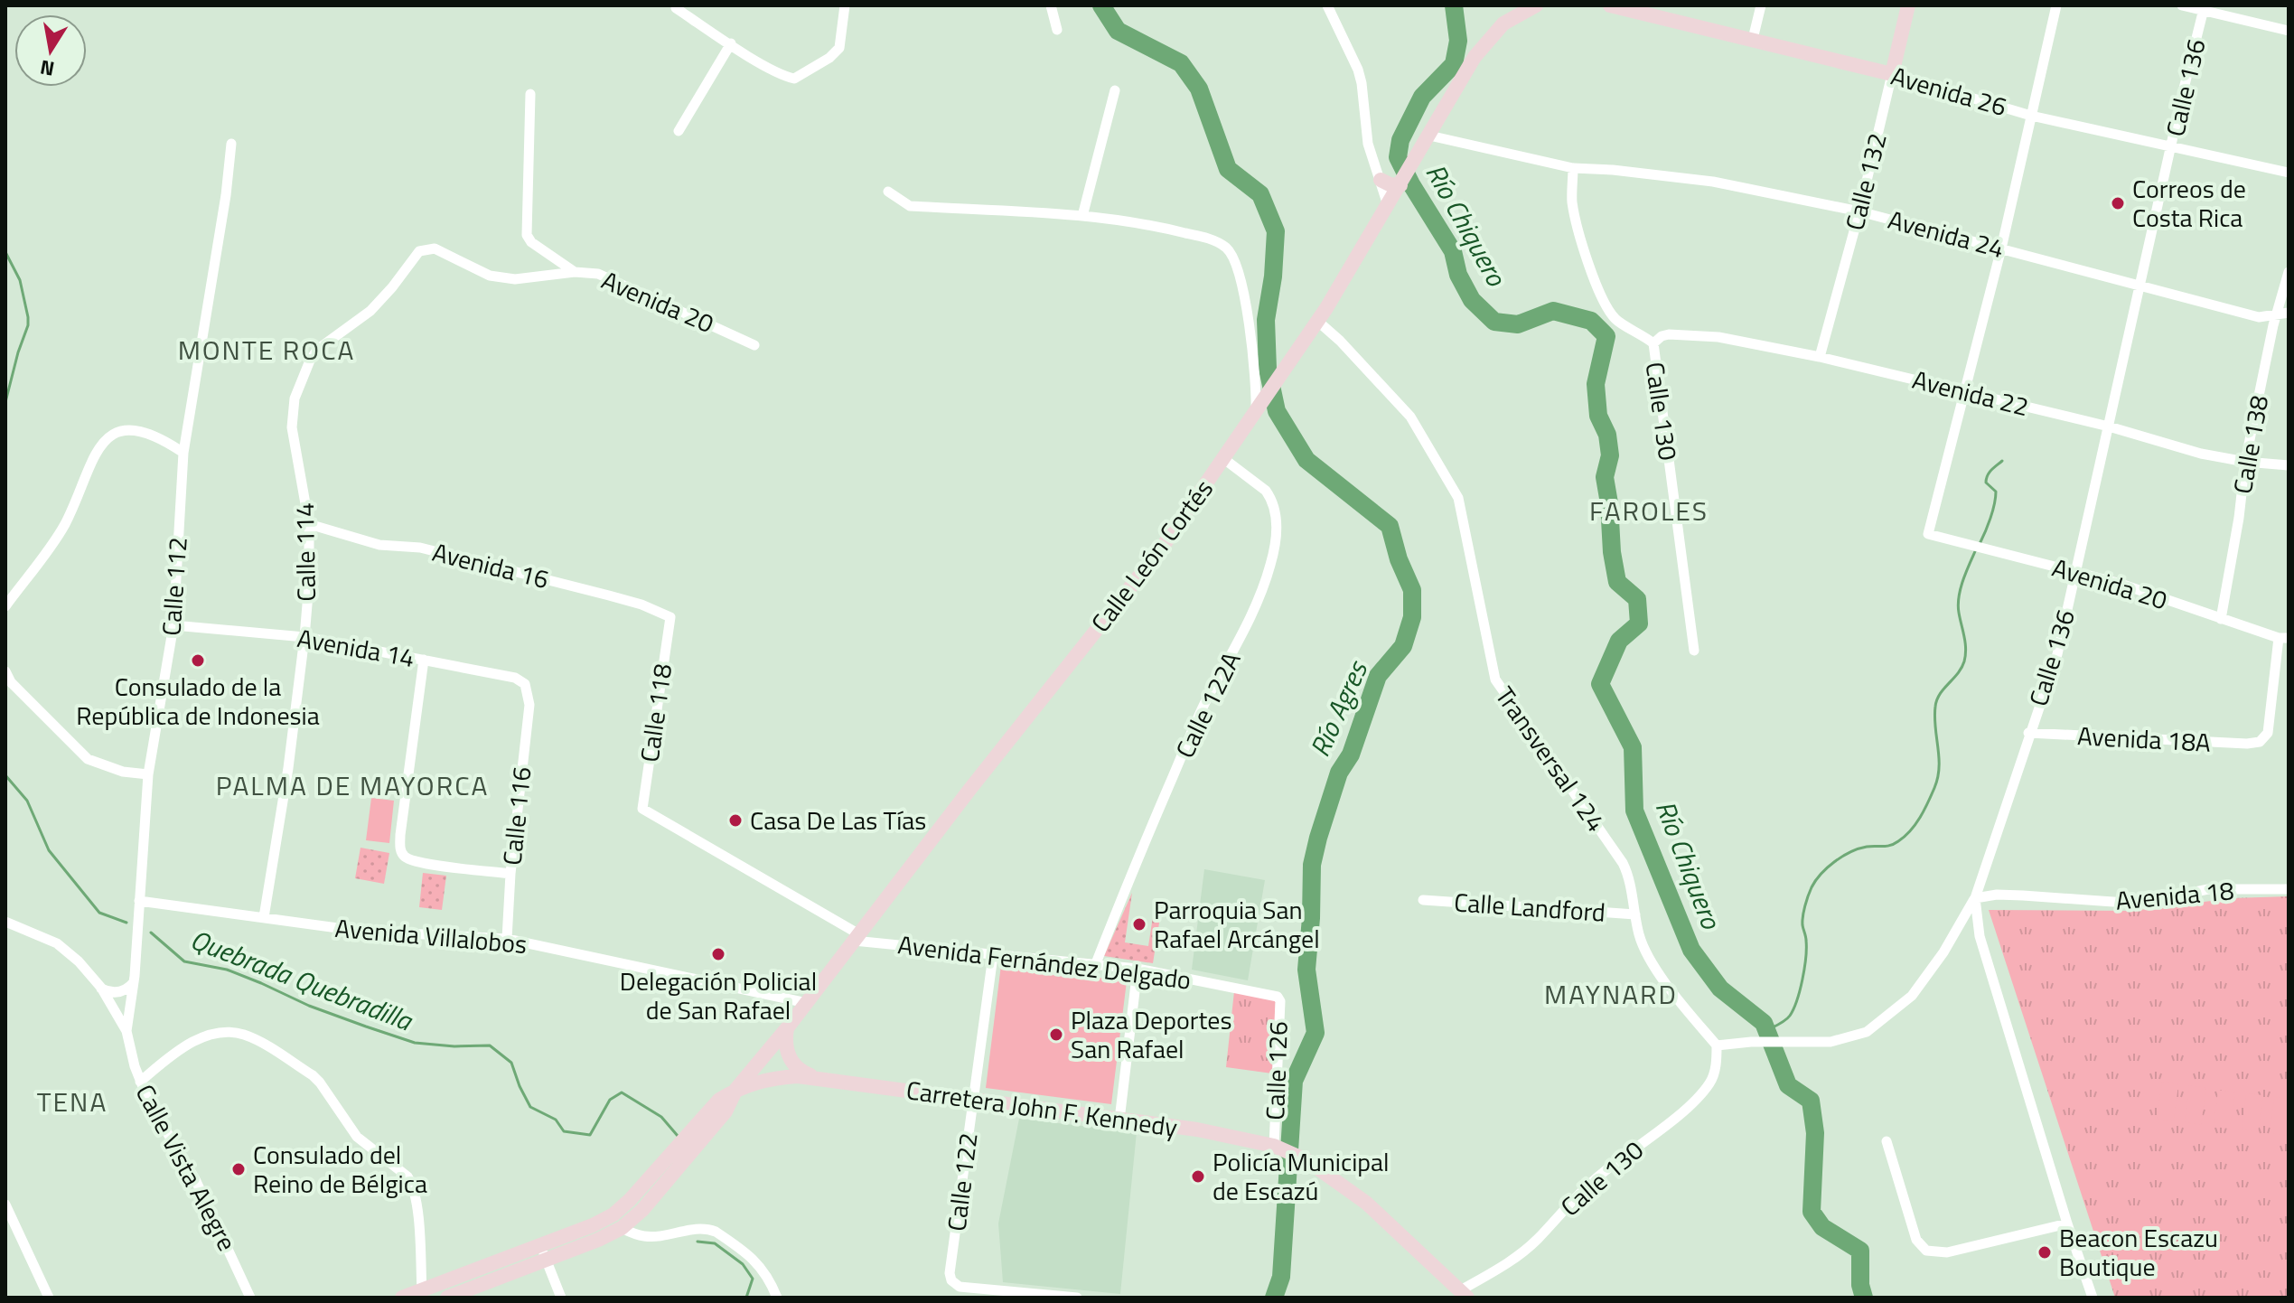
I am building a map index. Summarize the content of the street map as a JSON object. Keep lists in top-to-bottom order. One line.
{"streets":{"main road":["Avenida 26","Calle 132","Calle León Cortés","Carretera John F. Kennedy"],"street":["Calle 136","Avenida 24","Avenida 20","Avenida 22","Calle 130","Calle 138","Calle 114","Avenida 16","Calle 112","Avenida 14","Calle 122A","Calle 118","Avenida 18A","Transversal 124","Calle 116","Avenida 18","Calle Landford","Avenida Villalobos","Avenida Fernández Delgado","Calle 126","Calle Vista Alegre","Calle 122"]},"crossings":[["Calle 136","Avenida 26"],["Calle 136","Avenida 24"],["Calle 136","Avenida 20"],["Calle 136","Avenida 22"],["Calle 136","Avenida 18A"],["Calle 136","Avenida 18"],["Avenida 26","Calle 132"],["Calle 132","Avenida 24"],["Calle 132","Avenida 22"],["Avenida 24","Calle 138"],["Avenida 24","Calle León Cortés"],["Avenida 20","Avenida 22"],["Avenida 20","Calle 138"],["Avenida 20","Calle 114"],["Avenida 20","Avenida 18A"],["Avenida 22","Calle 130"],["Avenida 22","Calle 138"],["Calle 130","Transversal 124"],["Calle 130","Carretera John F. Kennedy"],["Calle 114","Avenida 16"],["Calle 114","Avenida 14"],["Calle 114","Avenida Villalobos"],["Calle León Cortés","Calle 122A"],["Calle León Cortés","Transversal 124"],["Calle León Cortés","Avenida Villalobos"],["Calle León Cortés","Avenida Fernández Delgado"],["Calle León Cortés","Carretera John F. Kennedy"],["Avenida 16","Calle 118"],["Calle 112","Avenida 14"],["Calle 112","Avenida Villalobos"],["Calle 112","Calle Vista Alegre"],["Avenida 14","Calle 116"],["Calle 122A","Avenida Fernández Delgado"],["Calle 118","Avenida Fernández Delgado"],["Transversal 124","Calle Landford"],["Calle 116","Avenida Villalobos"],["Avenida Fernández Delgado","Calle 126"],["Avenida Fernández Delgado","Calle 122"],["Calle 126","Carretera John F. Kennedy"],["Carretera John F. Kennedy","Calle 122"]],"districts":["MONTE ROCA","FAROLES","PALMA DE MAYORCA","MAYNARD","TENA"],"water":["Río Chiquero","Río Agres","Quebrada Quebradilla"],"places":["Correos de Costa Rica","Consulado de la República de Indonesia","Casa De Las Tías","Parroquia San Rafael Arcángel","Delegación Policial de San Rafael","Plaza Deportes San Rafael","Consulado del Reino de Bélgica","Policía Municipal de Escazú","Beacon Escazu Boutique"],"north":"bottom"}
